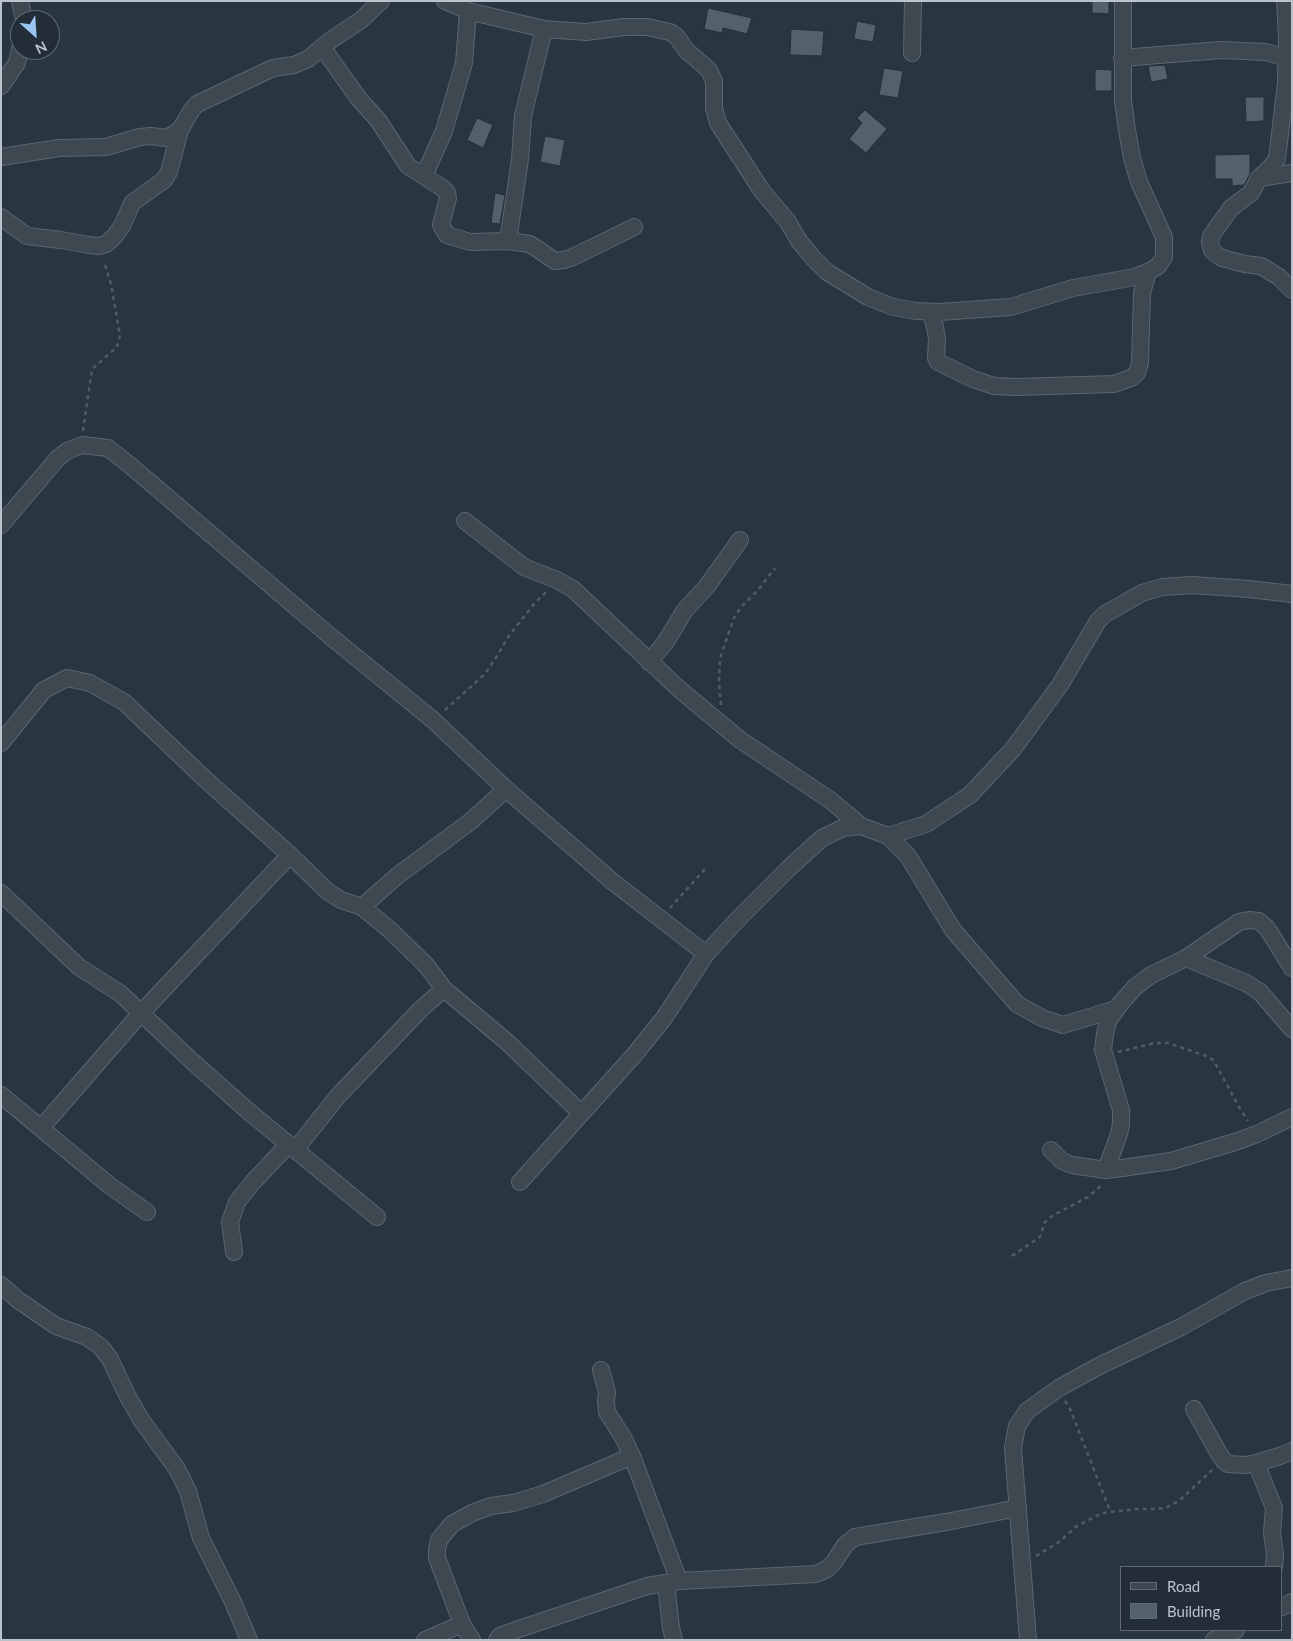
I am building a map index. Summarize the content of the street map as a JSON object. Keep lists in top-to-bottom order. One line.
{"legend":["Road","Building"],"north":"bottom right"}
